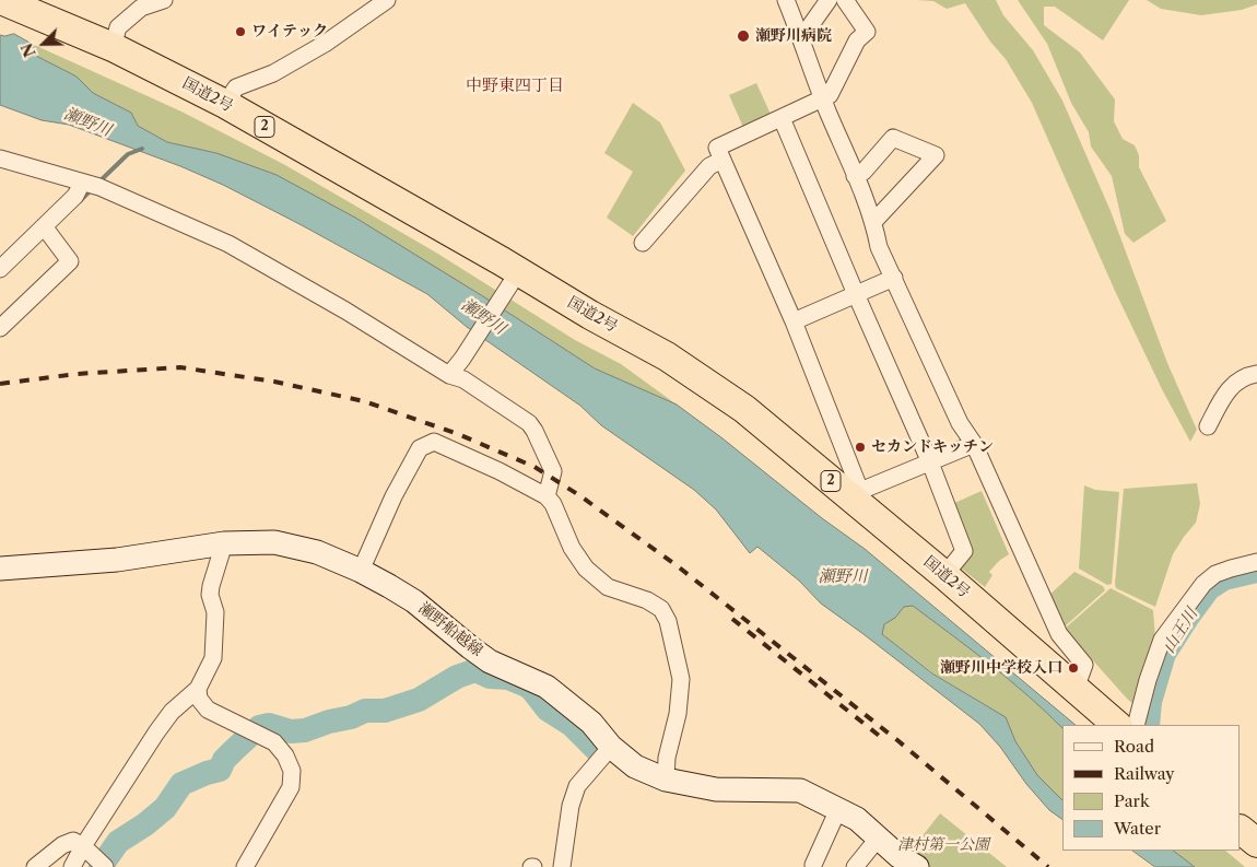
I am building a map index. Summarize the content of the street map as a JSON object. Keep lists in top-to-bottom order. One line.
{"streets":{"highway":["国道2号","2"],"main road":["瀬野船越線"]},"districts":["中野東四丁目"],"water":["瀬野川","山王川"],"parks":["津村第一公園"],"places":["ワイテック","瀬野川病院","セカンドキッチン","瀬野川中学校入口"],"legend":["Road","Railway","Park","Water"],"north":"bottom left"}
